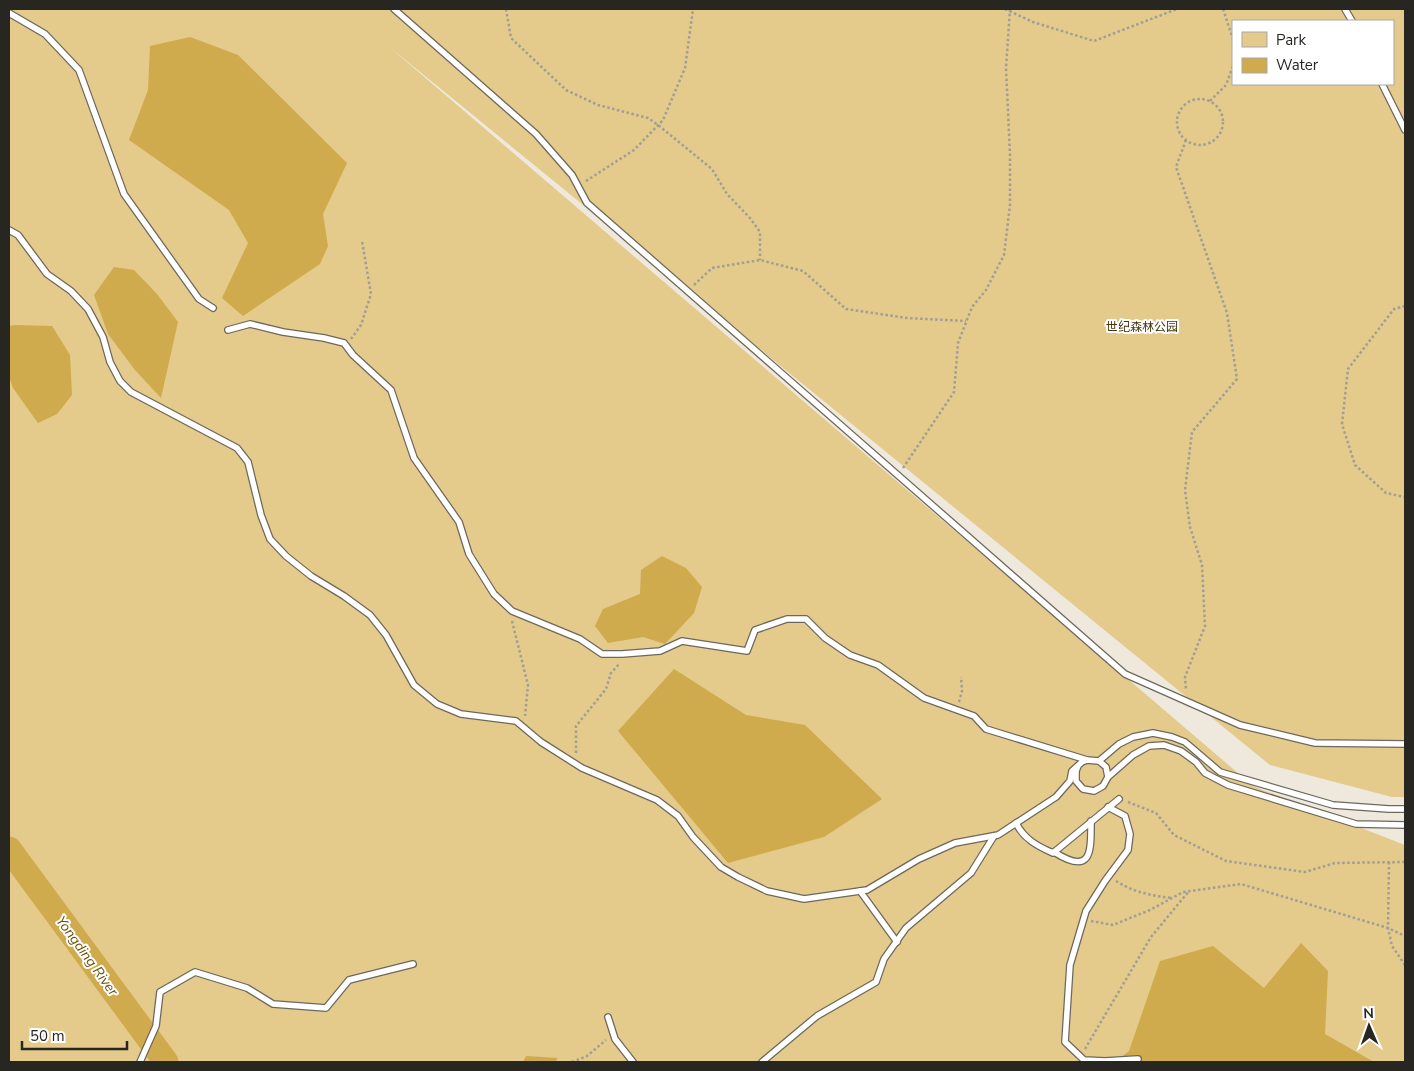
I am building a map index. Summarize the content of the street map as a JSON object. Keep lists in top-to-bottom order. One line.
{"water":["Yongding River"],"parks":["世纪森林公园"],"legend":["Park","Water"],"scale_bar":"50 m","north":"top"}
